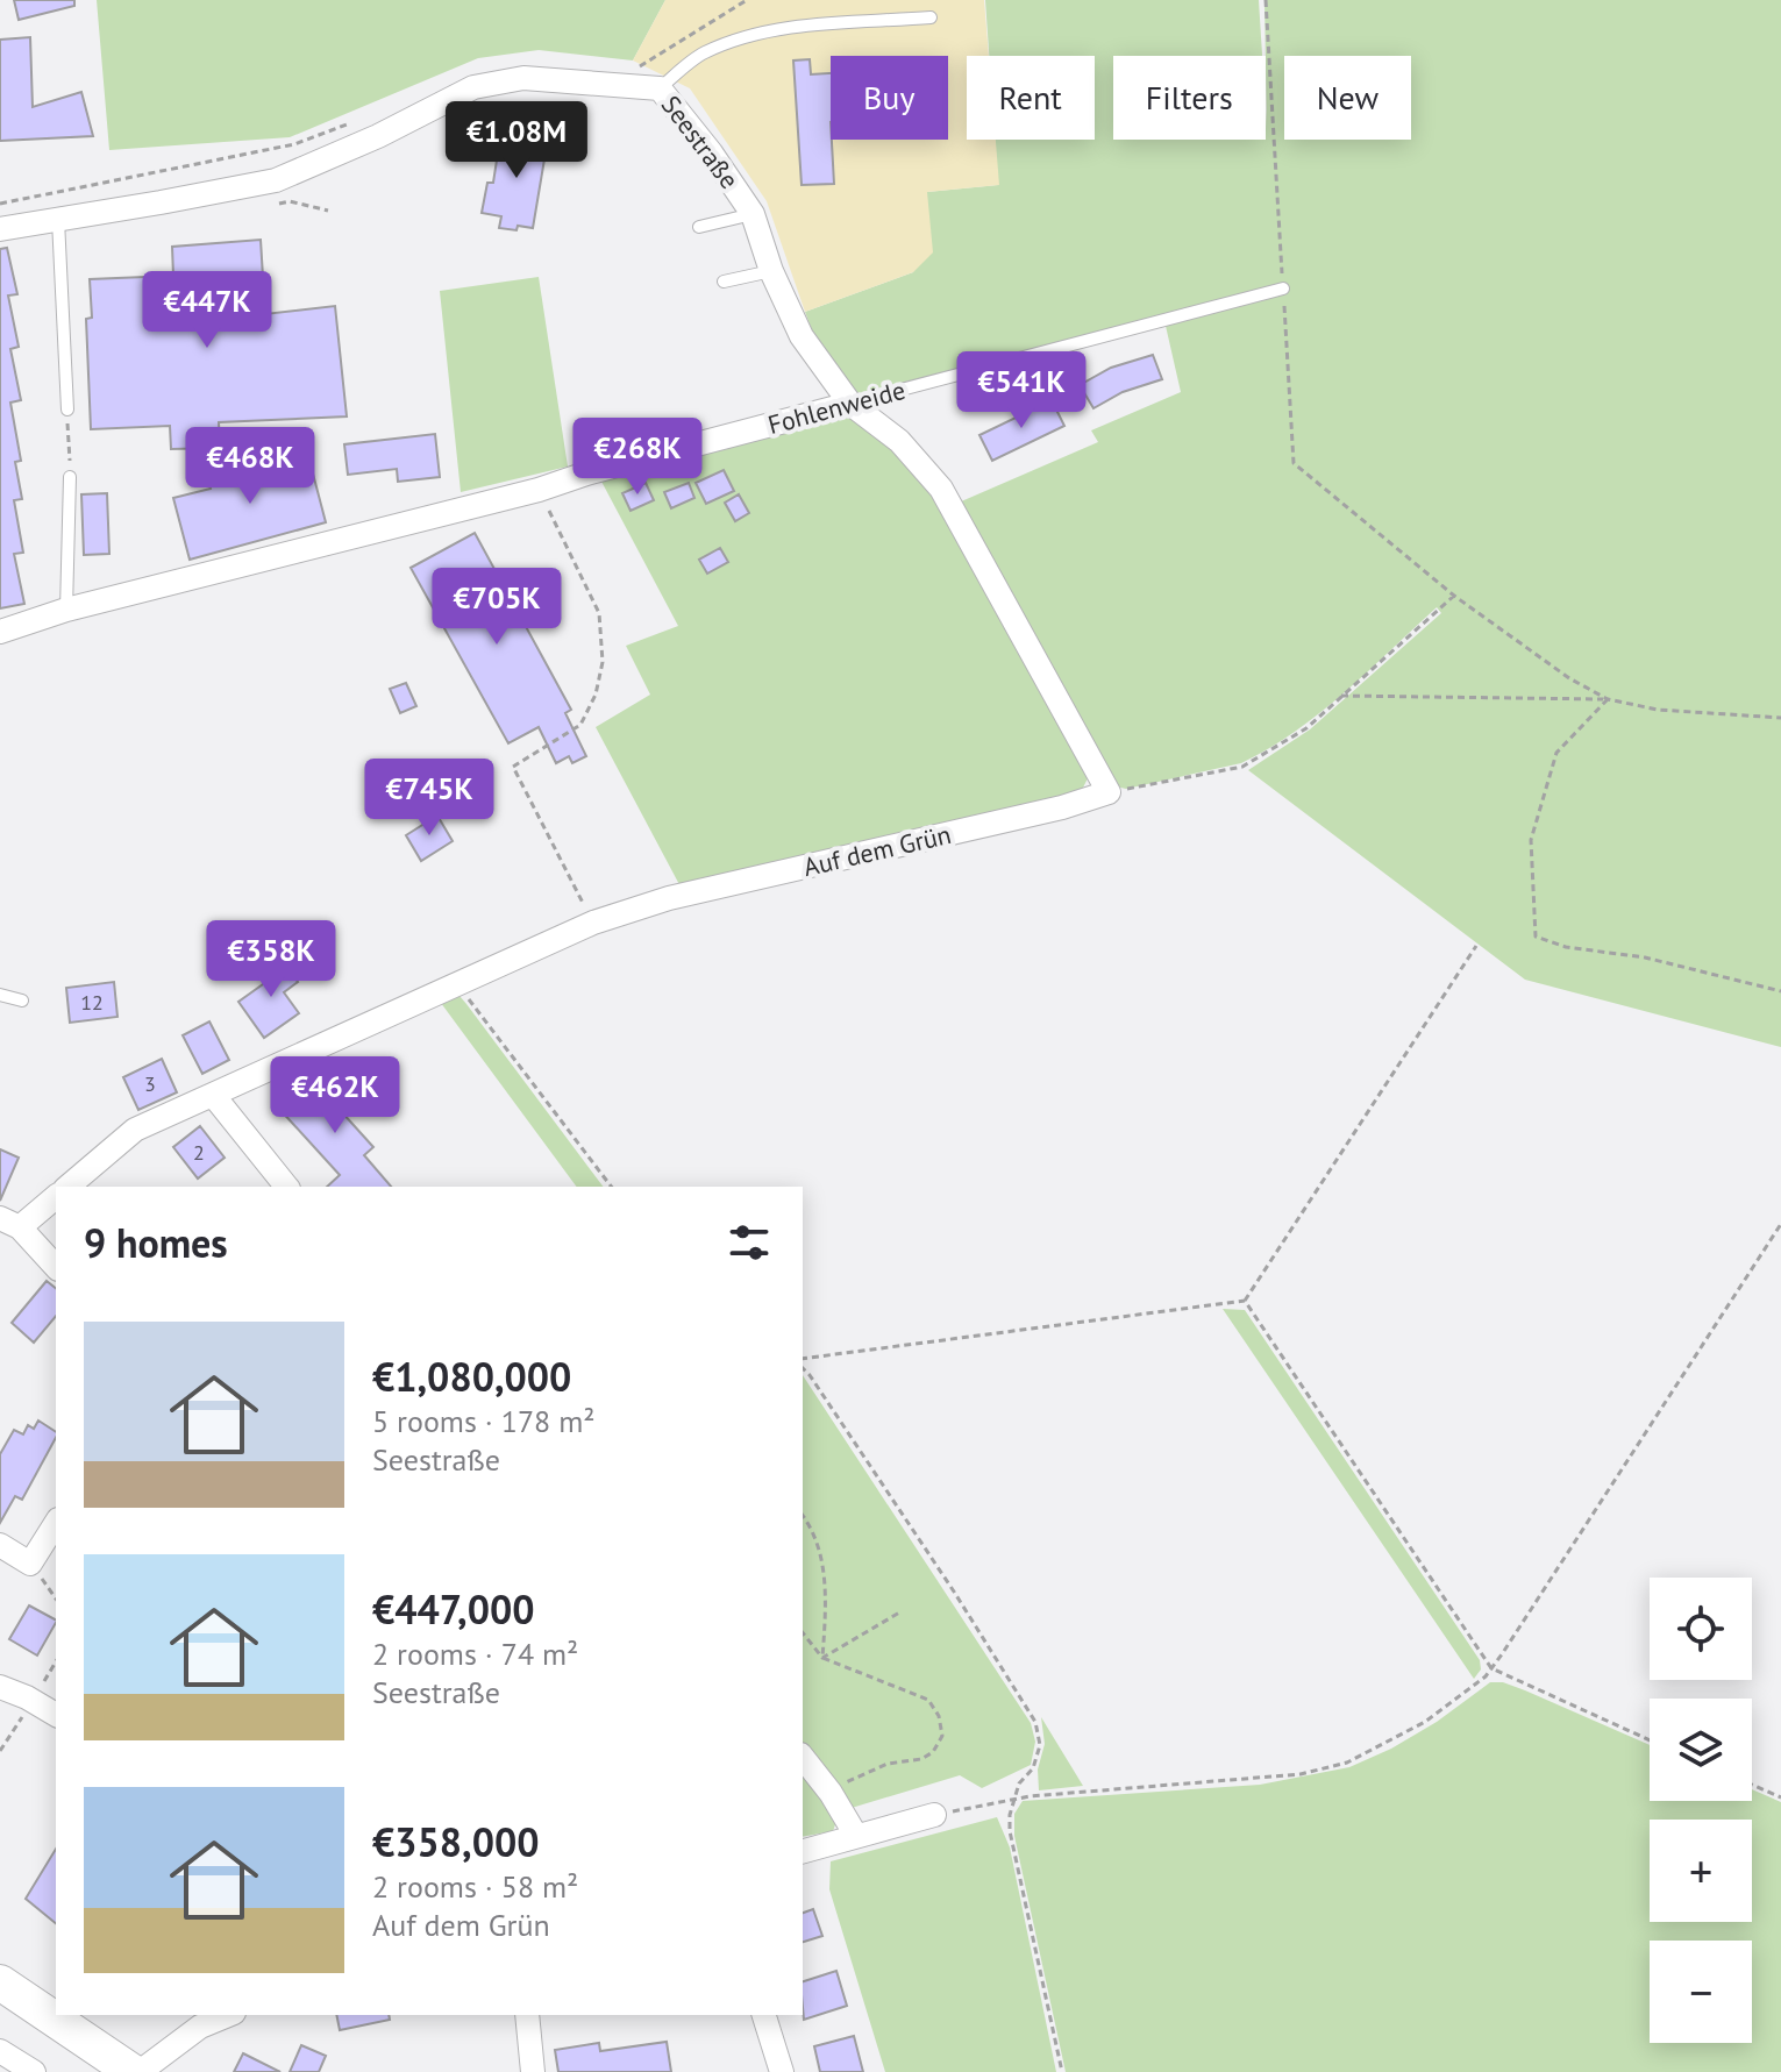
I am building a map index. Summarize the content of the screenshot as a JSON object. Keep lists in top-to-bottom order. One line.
{"streets":{"street":["Seestraße","Fohlenweide","Auf dem Grün"]},"crossings":[["Seestraße","Fohlenweide"]],"house_numbers":["12","3","2"],"page":{"chip":["Buy","Rent","Filters","New"],"price":["€1.08M","€447K","€541K","€268K","€468K","€705K","€745K","€358K","€462K"],"heading":"9 homes","list":[{"name":"€1,080,000","note":"5 rooms · 178 m² · Seestraße"},{"name":"€447,000","note":"2 rooms · 74 m² · Seestraße"},{"name":"€358,000","note":"2 rooms · 58 m² · Auf dem Grün"}],"map_buttons":["+","−"]}}
